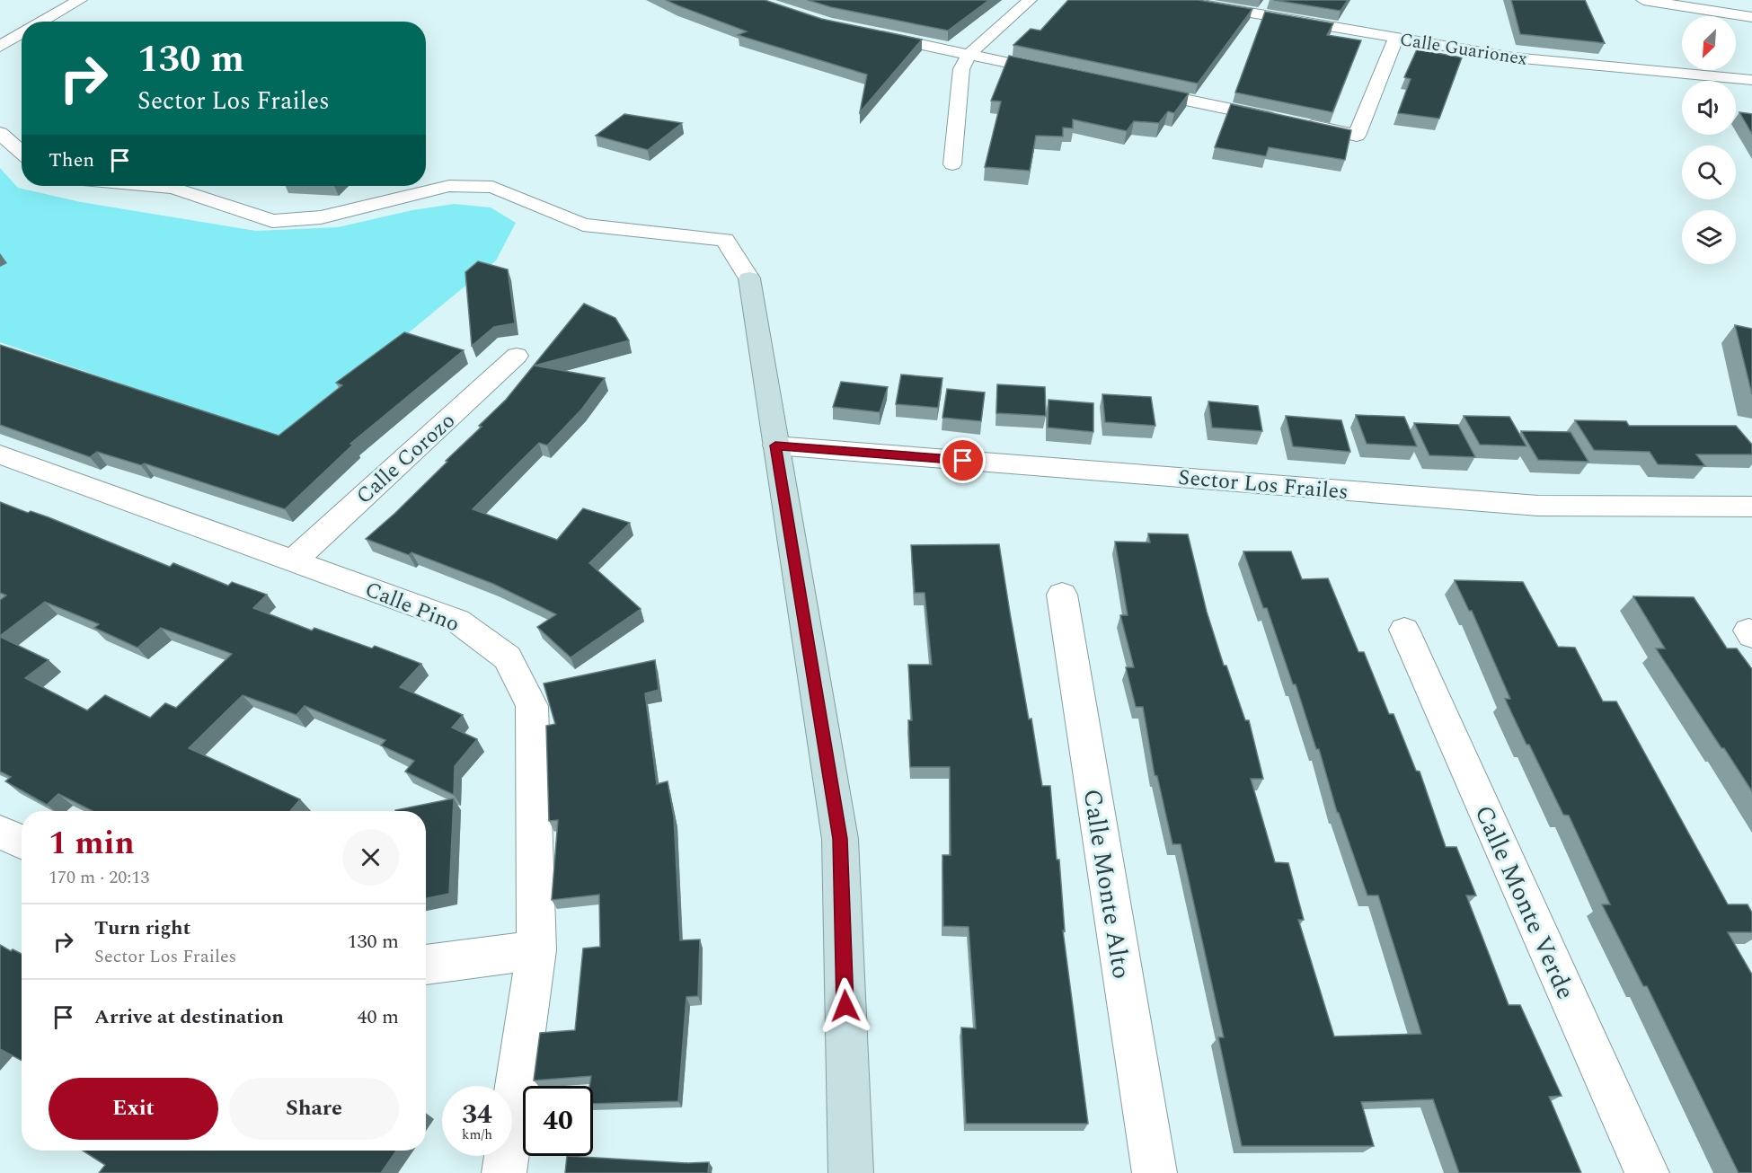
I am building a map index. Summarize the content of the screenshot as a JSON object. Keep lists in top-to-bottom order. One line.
{"streets":{"street":["Calle Guarionex","Calle Corozo","Sector Los Frailes","Calle Pino","Calle Monte Alto","Calle Monte Verde"]},"crossings":[["Calle Corozo","Calle Pino"]],"north":"bottom left","page":{"turn":["130 m","Sector Los Frailes"],"then":"Then","heading":["1 min","170 m · 20:13"],"list":[{"name":"Turn right","note":"Sector Los Frailes","value":"130 m"},{"name":"Arrive at destination","value":"40 m"}],"buttons":["Exit","Share"],"speed":"34 km/h","limit":"40"}}
